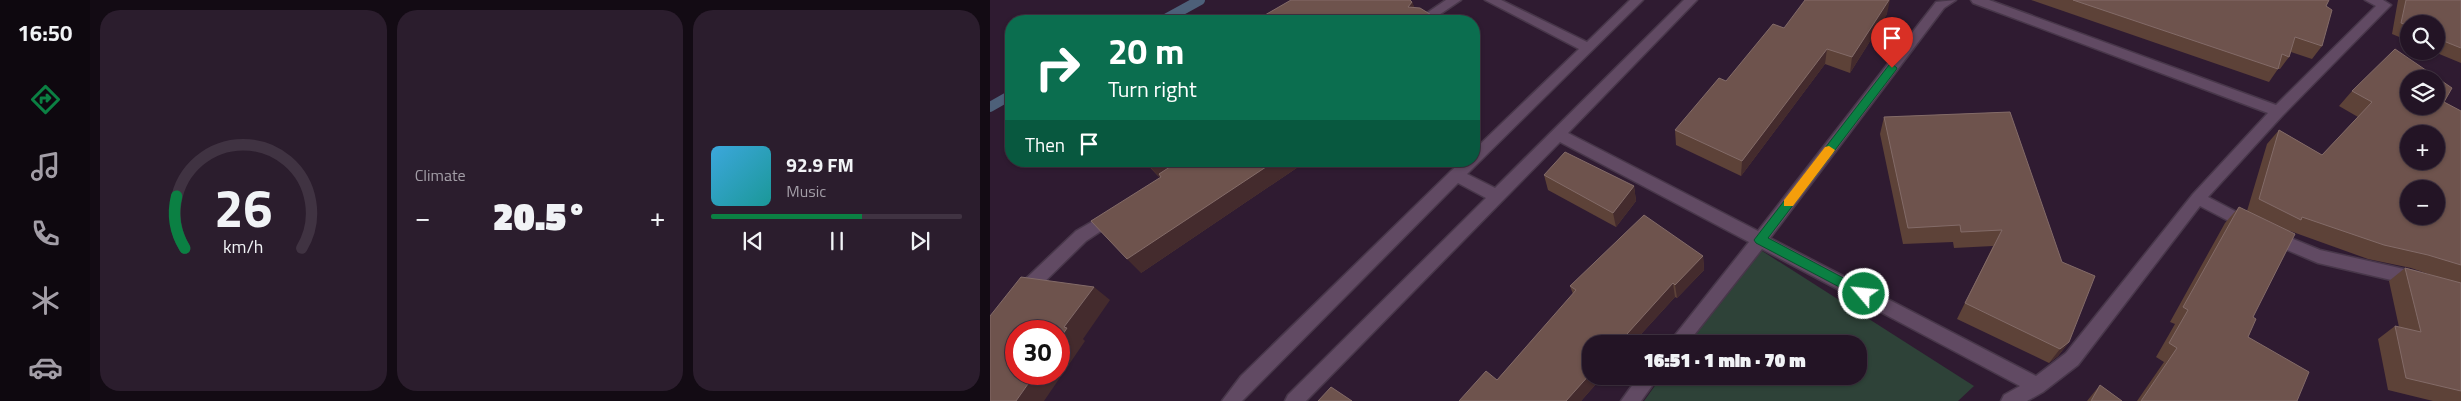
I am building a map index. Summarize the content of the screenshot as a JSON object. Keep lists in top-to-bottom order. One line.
{"page":{"tabs":"16:50","tile":"Climate","map_buttons":["+","−"],"turn":["20 m","Turn right"],"then":"Then","song":["92.9 FM","Music"],"heat":["−","20.5°","+"],"limit":"30","trip":"16:51 · 1 min · 70 m","gauge":["26","km/h"]}}
